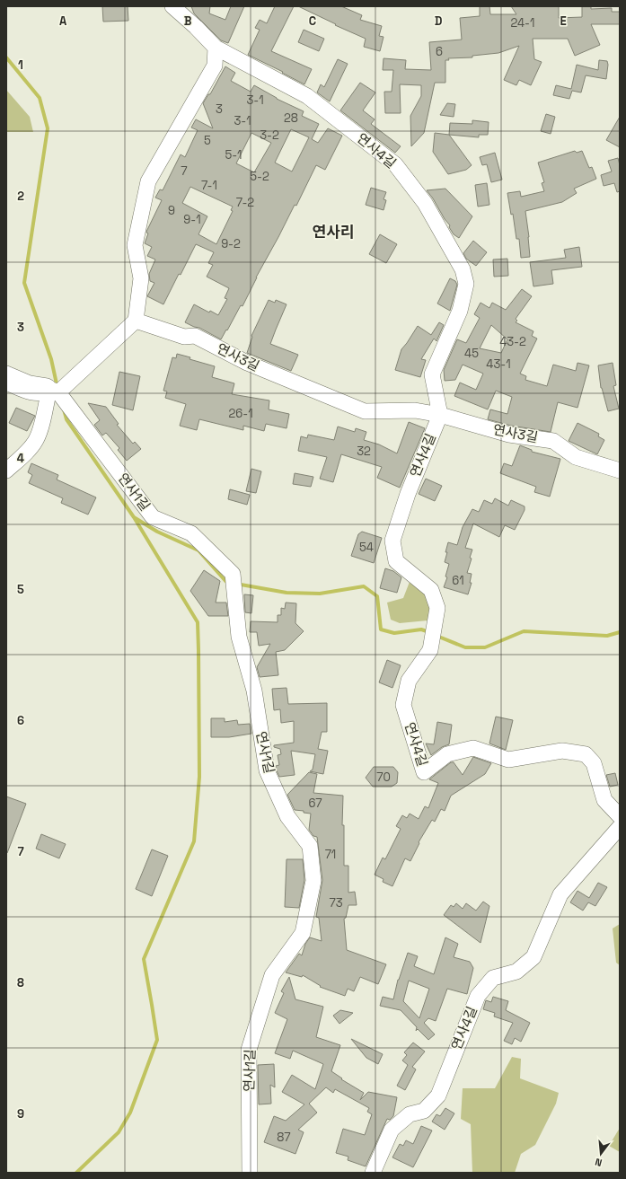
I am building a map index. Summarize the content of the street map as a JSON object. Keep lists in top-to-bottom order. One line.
{"streets":{"street":["연사4길","연사3길","연사1길"]},"crossings":[["연사4길","연사3길"]],"districts":["연사리"],"house_numbers":["24-1","6","3-1","3","28","3-1","3-2","5","5-1","7","5-2","7-1","7-2","9","9-1","9-2","43-2","45","43-1","26-1","32","54","61","70","67","71","73","87"],"north":"bottom","grid":{"columns":["A","B","C","D","E"],"rows":["1","2","3","4","5","6","7","8","9"]}}
